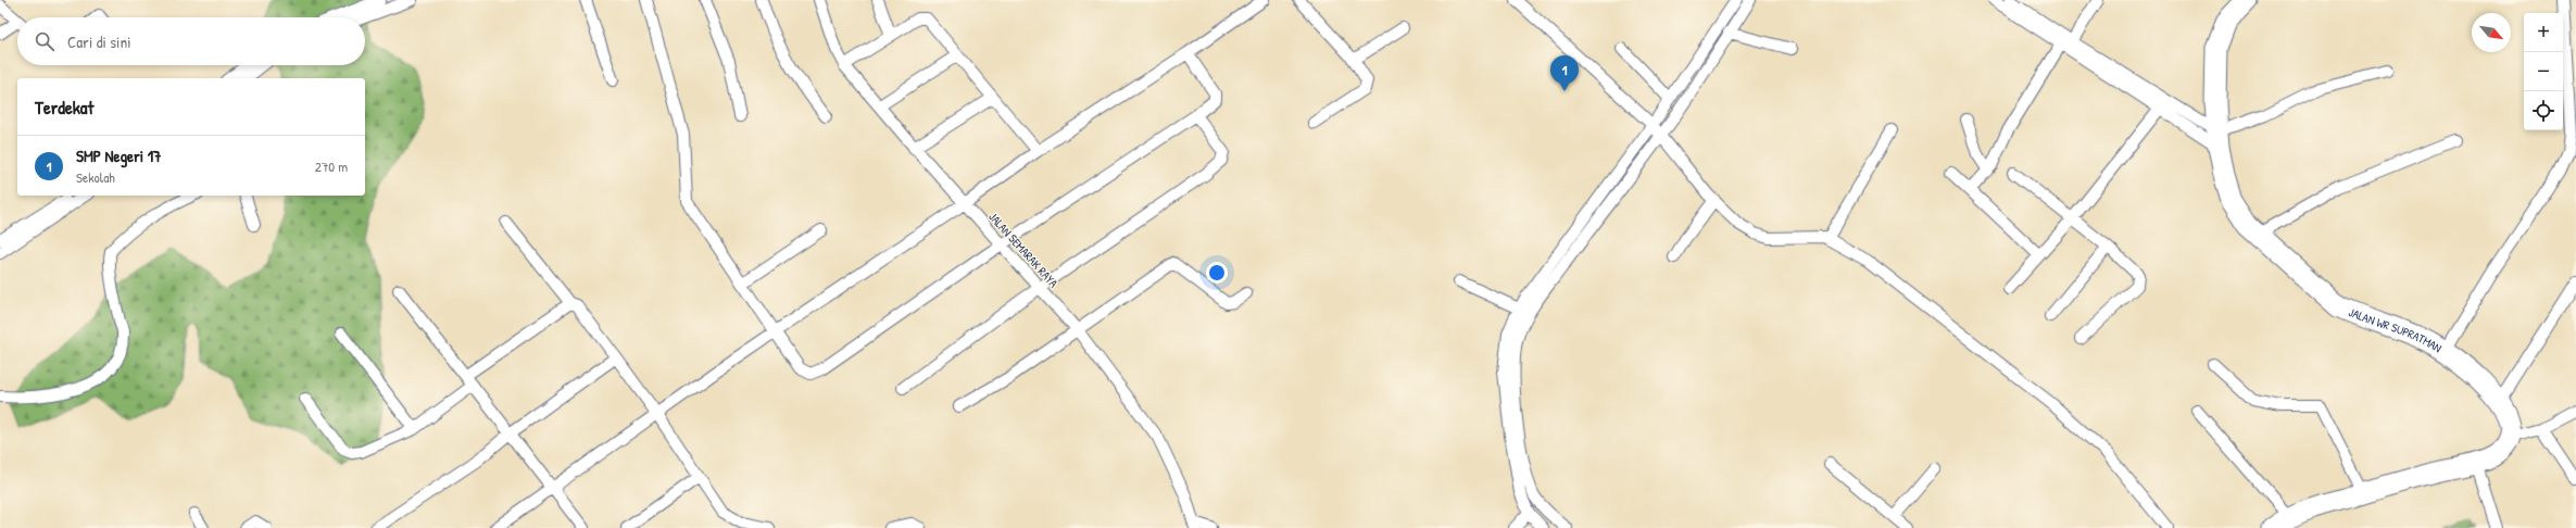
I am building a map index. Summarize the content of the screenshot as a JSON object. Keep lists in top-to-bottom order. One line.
{"streets":{"highway":["JALAN WR SUPRATMAN"],"street":["JALAN SEMARAK RAYA"]},"north":"bottom right","page":{"map_buttons":["+","−"],"search":"Cari di sini","pins":"1","heading":"Terdekat","list":[{"mark":"1","name":"SMP Negeri 17","note":"Sekolah","value":"270 m"}]}}
